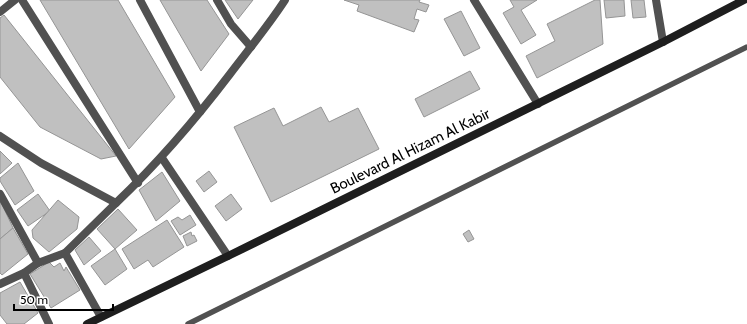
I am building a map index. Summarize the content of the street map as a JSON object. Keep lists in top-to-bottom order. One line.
{"streets":{"main road":["Boulevard Al Hizam Al Kabir"]},"scale_bar":"50 m"}
